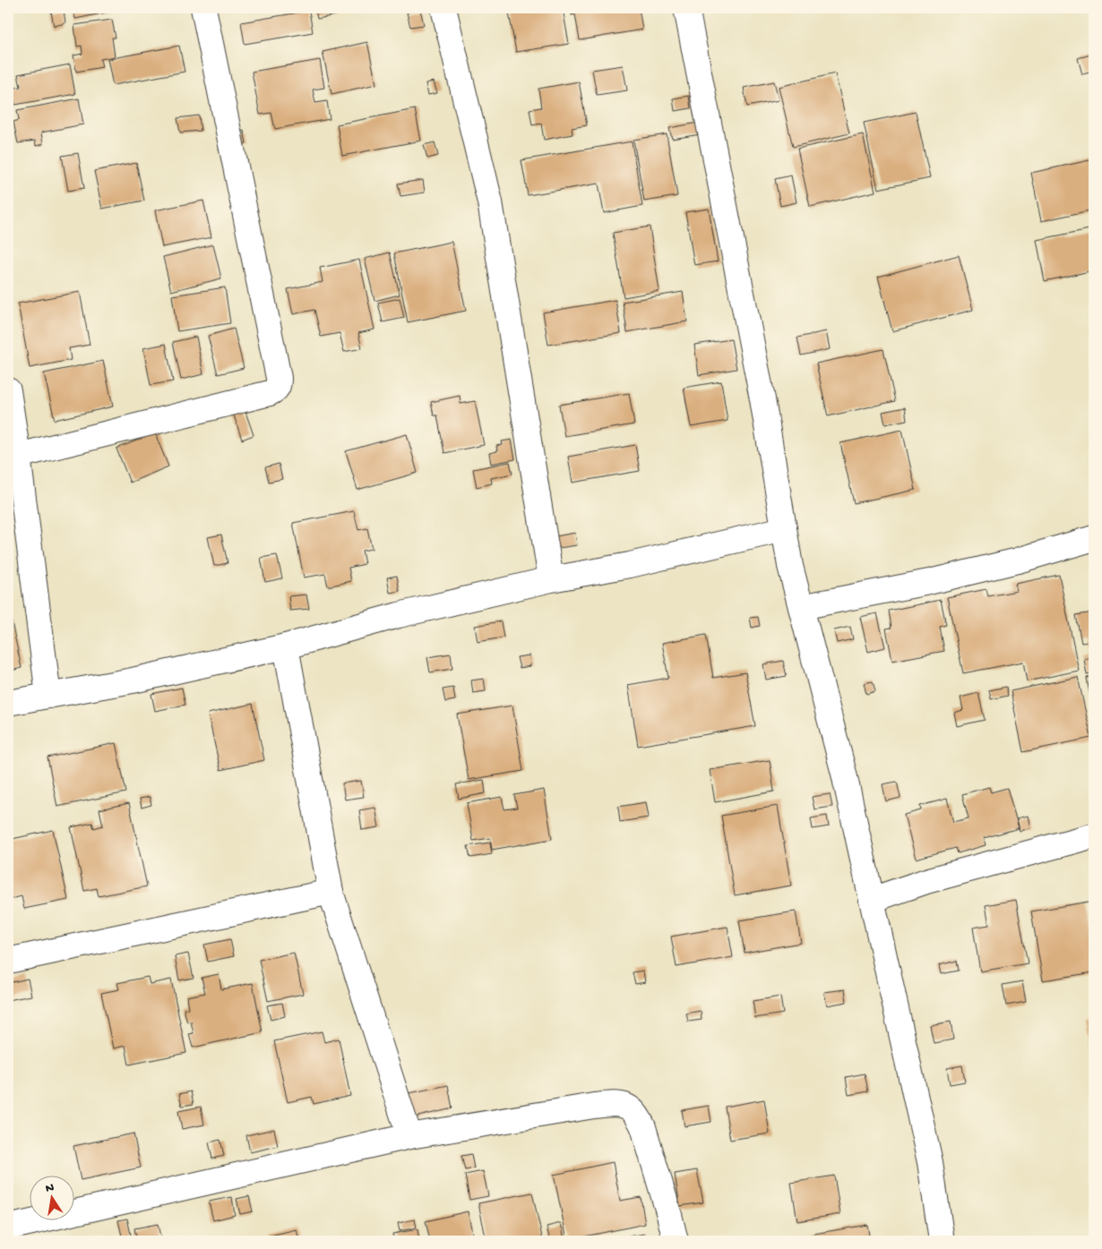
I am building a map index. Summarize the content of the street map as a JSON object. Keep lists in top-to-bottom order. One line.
{"north":"top"}
